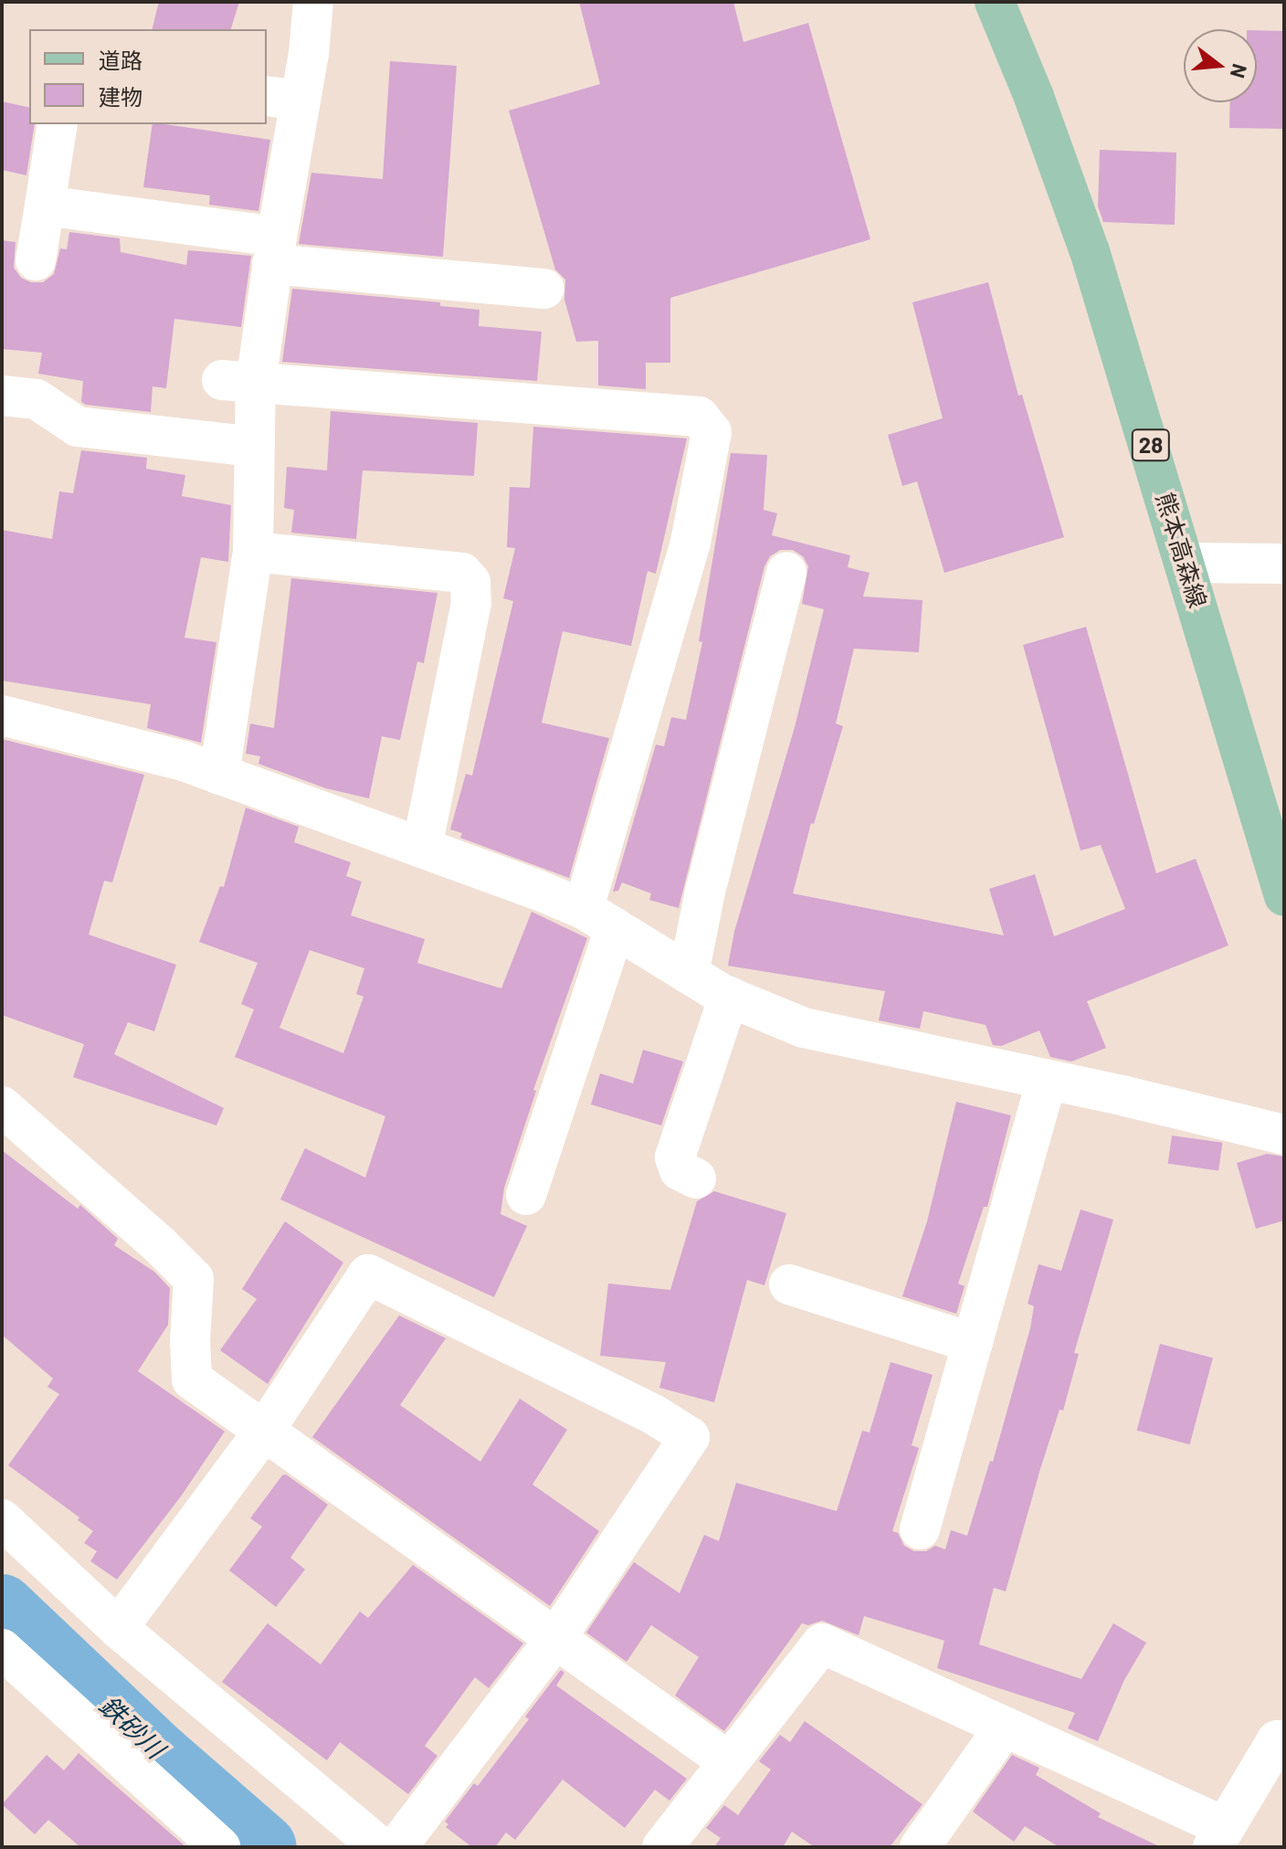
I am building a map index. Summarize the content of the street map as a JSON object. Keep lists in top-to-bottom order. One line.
{"streets":{"main road":["28","熊本高森線"]},"water":["鉄砂川"],"legend":["道路","建物"],"north":"right"}
